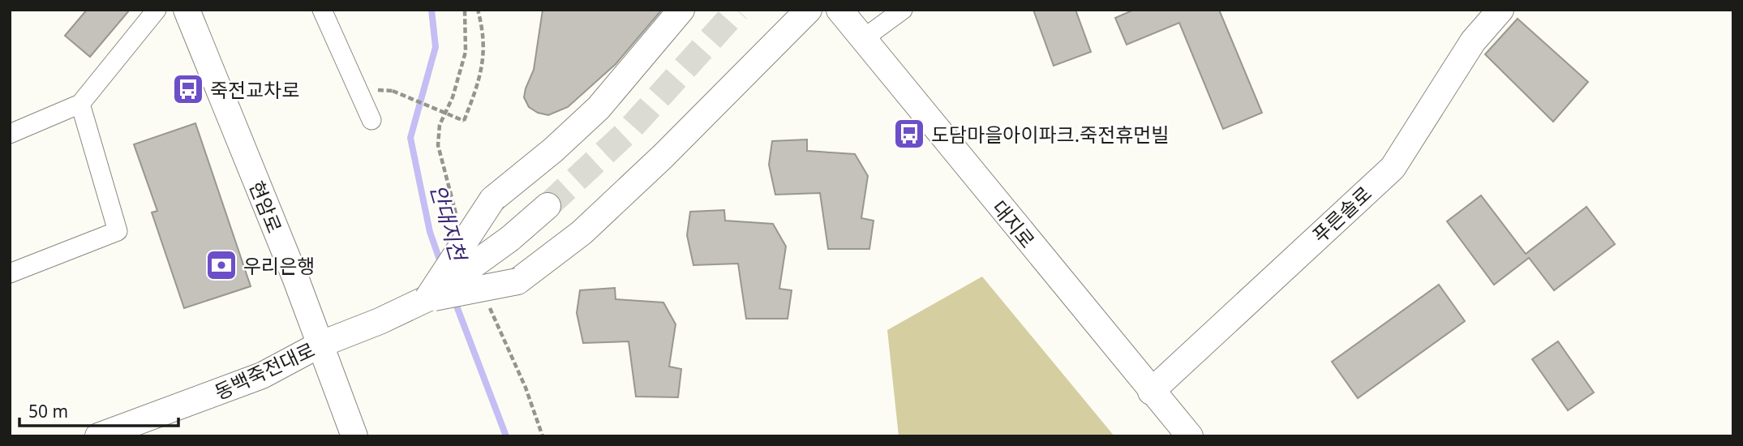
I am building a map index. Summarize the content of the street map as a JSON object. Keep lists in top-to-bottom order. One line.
{"streets":{"street":["현암로","푸른솔로","대지로","동백죽전대로"]},"crossings":[["현암로","동백죽전대로"],["푸른솔로","대지로"]],"water":["안대지천"],"places":{"bus stop":["죽전교차로","도담마을아이파크.죽전휴먼빌"],"bank":["우리은행"]},"scale_bar":"50 m"}
